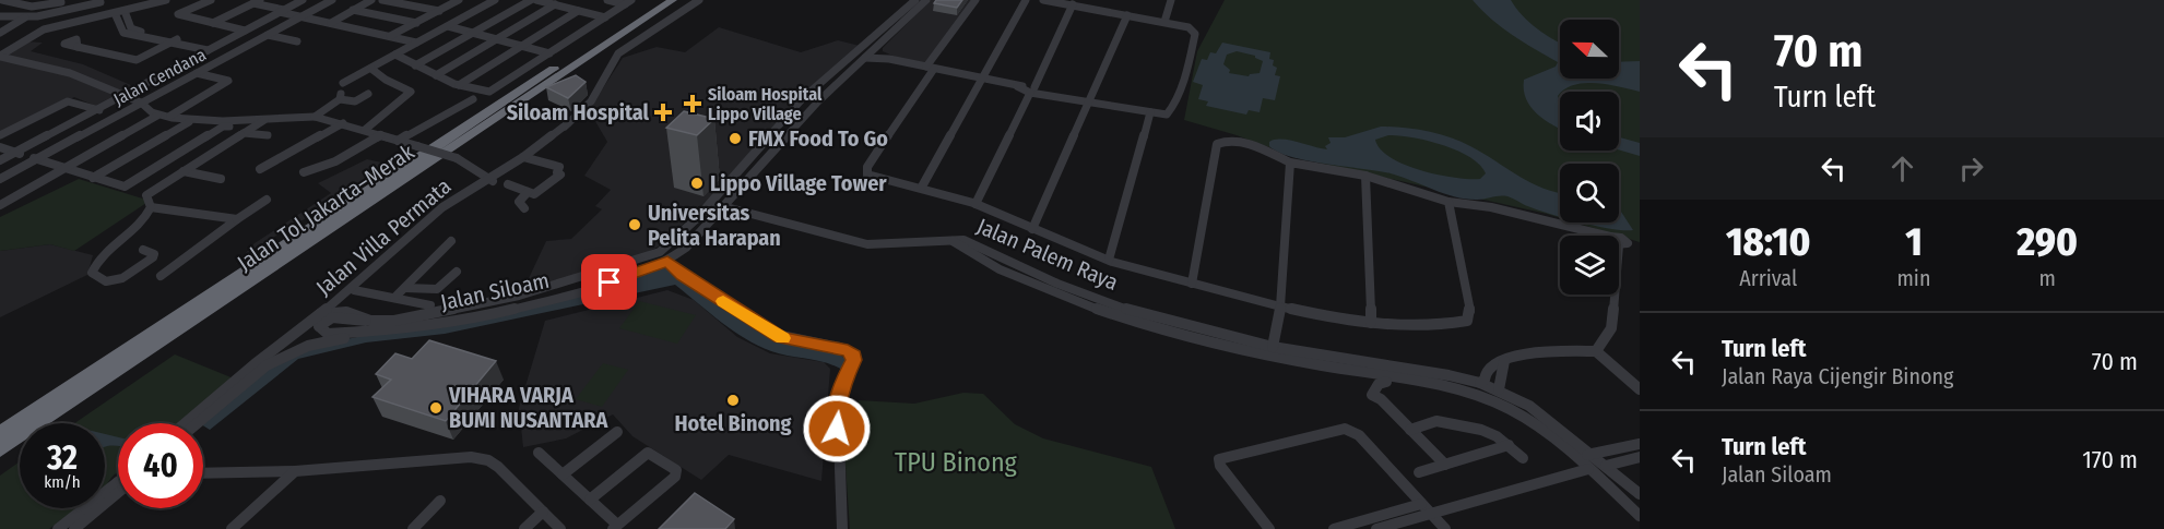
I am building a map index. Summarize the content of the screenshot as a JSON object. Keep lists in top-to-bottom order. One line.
{"streets":{"highway":["Jalan Tol Jakarta–Merak"],"street":["Jalan Cendana","Jalan Villa Permata","Jalan Palem Raya","Jalan Siloam"]},"crossings":[["Jalan Villa Permata","Jalan Siloam"]],"parks":["TPU Binong"],"places":{"health":["Siloam Hospital Lippo Village","Siloam Hospital"],"other":["FMX Food To Go","Lippo Village Tower","Universitas Pelita Harapan","Hotel Binong","VIHARA VARJA BUMI NUSANTARA"]},"north":"left","page":{"turn":["70 m","Turn left"],"eta":["18:10","Arrival","1","min","290","m"],"list":[{"name":"Turn left","note":"Jalan Raya Cijengir Binong","value":"70 m"},{"name":"Turn left","note":"Jalan Siloam","value":"170 m"}],"speed":"32 km/h","limit":"40"}}
